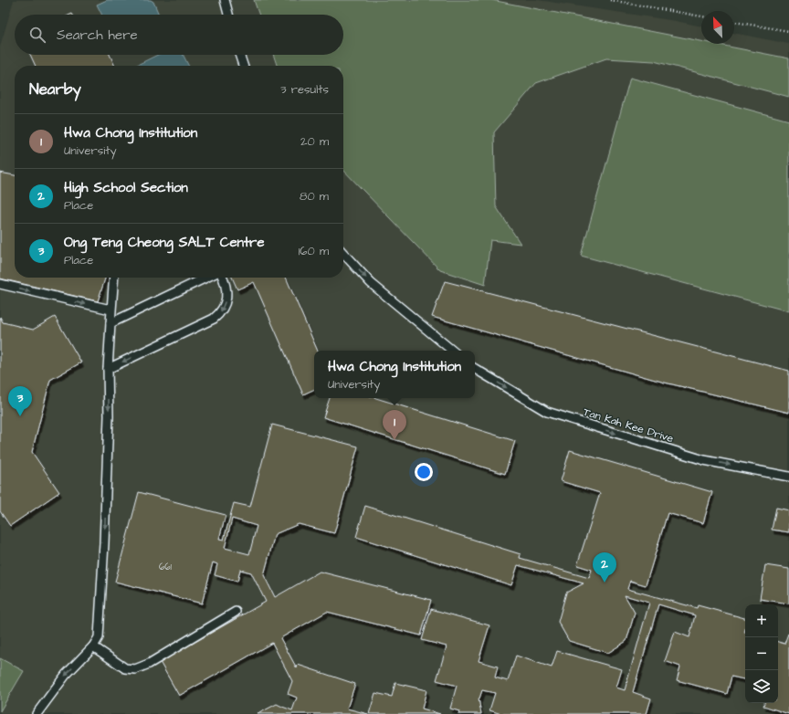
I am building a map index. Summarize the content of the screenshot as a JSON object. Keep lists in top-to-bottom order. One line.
{"streets":{"lane":["Tan Kah Kee Drive"]},"one_way":["Tan Kah Kee Drive"],"house_numbers":["661"],"north":"top left","page":{"search":"Search here","heading":["Nearby","3 results"],"list":[{"mark":"1","name":"Hwa Chong Institution","note":"University","value":"20 m"},{"mark":"2","name":"High School Section","note":"Place","value":"80 m"},{"mark":"3","name":"Ong Teng Cheong SALT Centre","note":"Place","value":"160 m"}],"popup":["Hwa Chong Institution","University"],"pins":["3","1","2"],"map_buttons":["+","−"]}}
